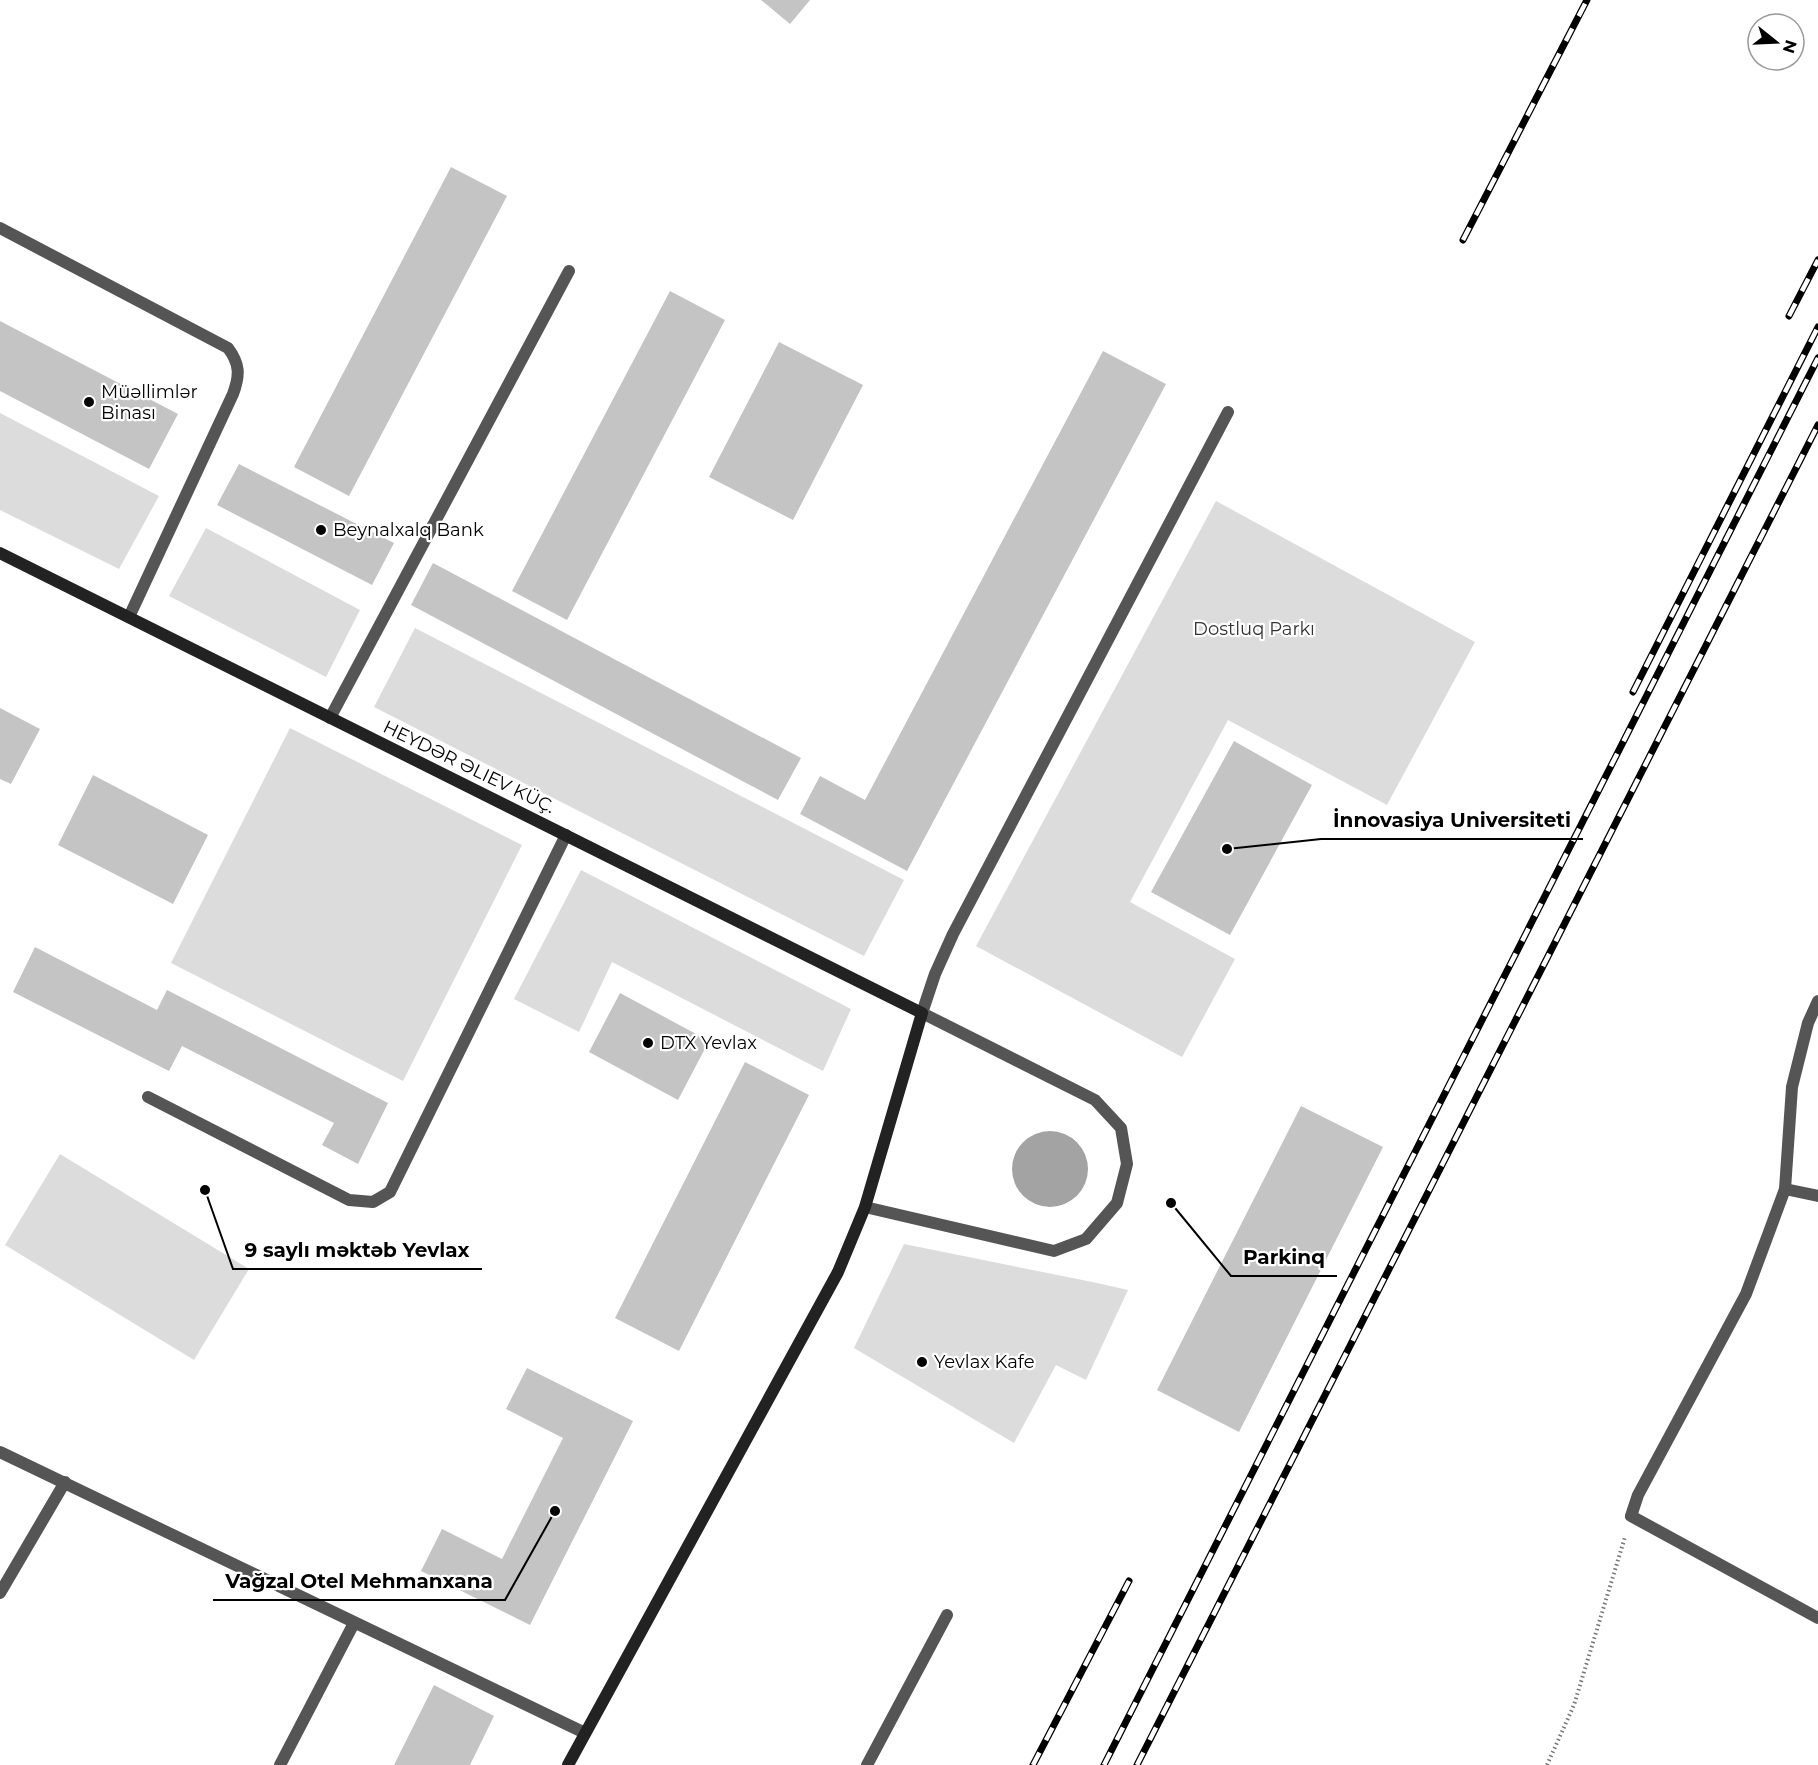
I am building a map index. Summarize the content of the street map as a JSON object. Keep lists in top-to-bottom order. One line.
{"streets":{"street":["HEYDƏR ƏLIEV KÜÇ."]},"parks":["Dostluq Parkı"],"places":["Müəllimlər Binası","Beynalxalq Bank","İnnovasiya Universiteti","DTX Yevlax","9 saylı məktəb Yevlax","Parkinq","Yevlax Kafe","Vağzal Otel Mehmanxana"],"north":"right"}
